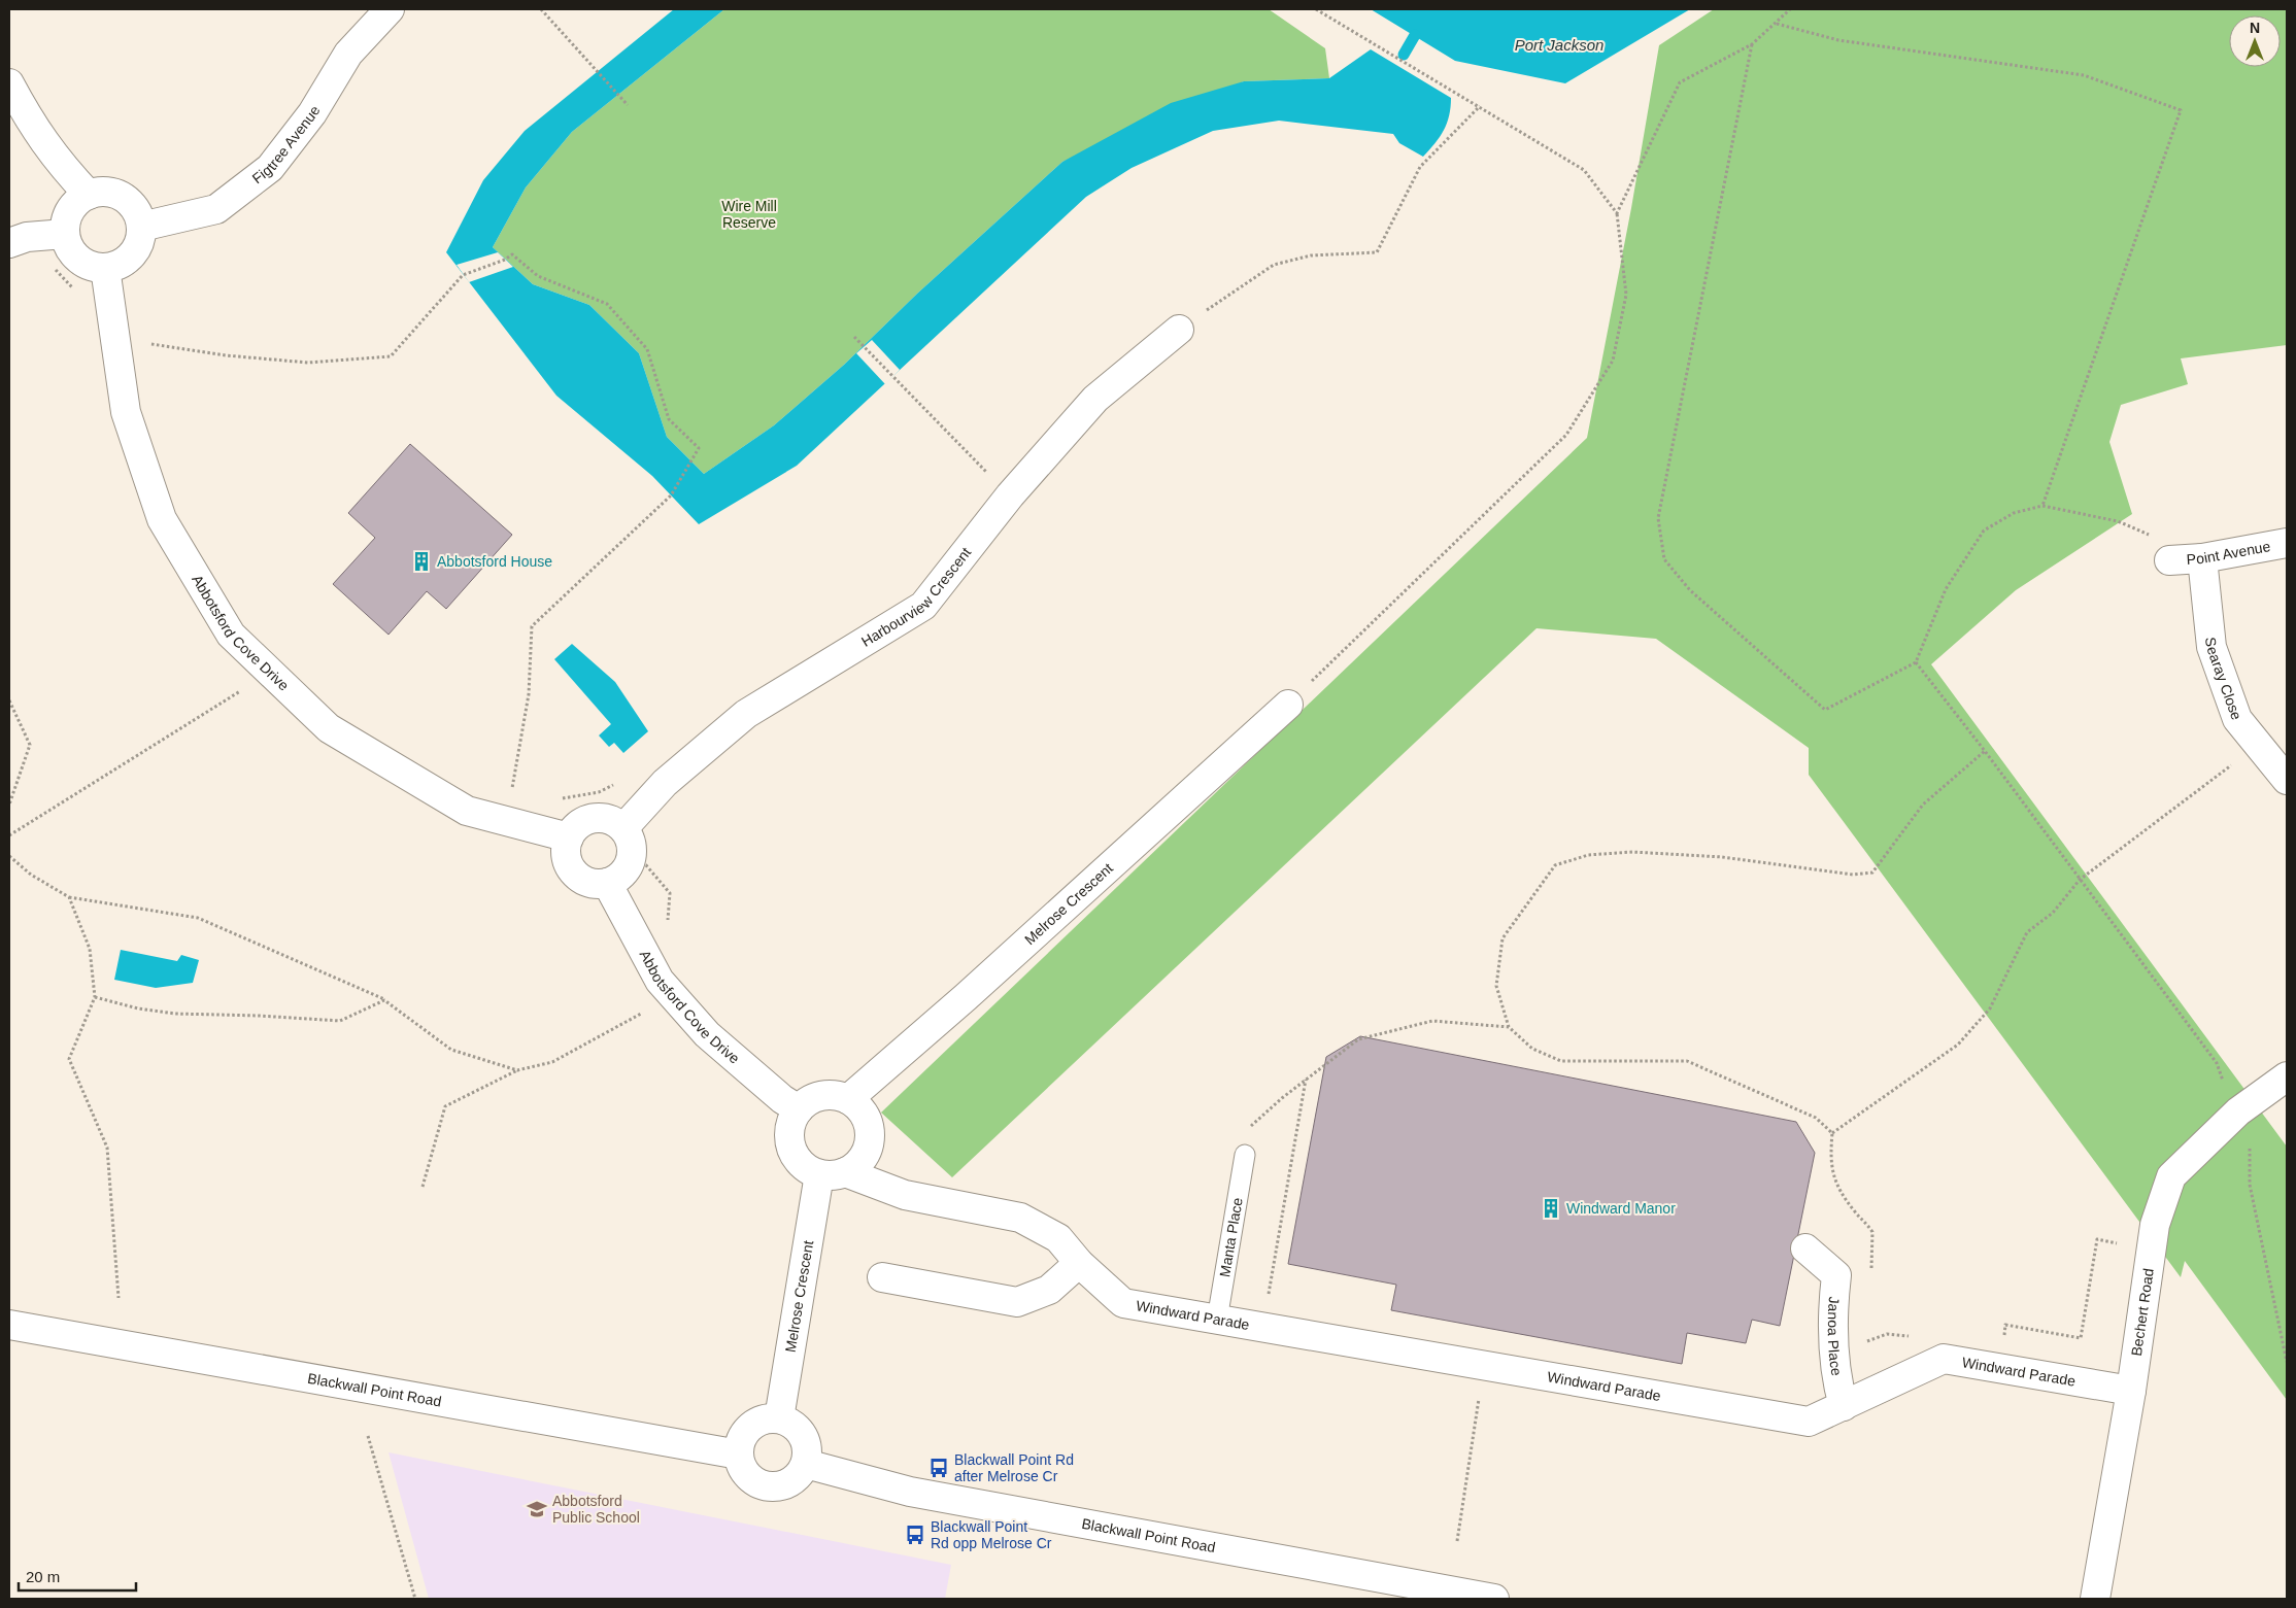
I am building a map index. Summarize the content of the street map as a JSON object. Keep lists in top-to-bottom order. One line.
{"streets":{"street":["Figtree Avenue","Point Avenue","Harbourview Crescent","Abbotsford Cove Drive","Searay Close","Melrose Crescent","Bechert Road","Windward Parade","Janoa Place","Blackwall Point Road"],"lane":["Manta Place"]},"crossings":[["Figtree Avenue","Abbotsford Cove Drive"],["Point Avenue","Searay Close"],["Harbourview Crescent","Abbotsford Cove Drive"],["Abbotsford Cove Drive","Melrose Crescent"],["Abbotsford Cove Drive","Windward Parade"],["Melrose Crescent","Windward Parade"],["Melrose Crescent","Blackwall Point Road"],["Manta Place","Windward Parade"],["Bechert Road","Windward Parade"],["Windward Parade","Janoa Place"]],"water":["Port Jackson"],"parks":["Wire Mill Reserve"],"places":{"building":["Abbotsford House","Windward Manor"],"bus stop":["Blackwall Point Rd after Melrose Cr","Blackwall Point Rd opp Melrose Cr"],"school or university":["Abbotsford Public School"]},"scale_bar":"20 m","north":"top"}
